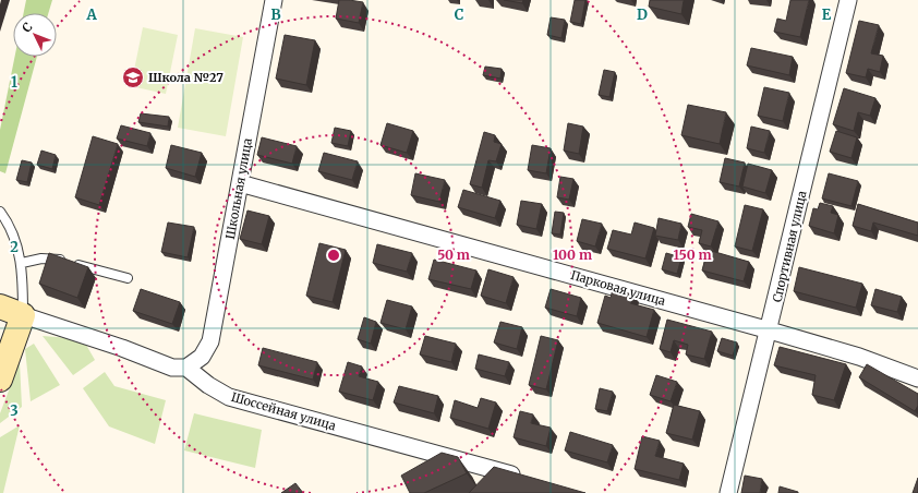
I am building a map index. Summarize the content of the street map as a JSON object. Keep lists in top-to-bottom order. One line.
{"streets":{"street":["Школьная улица","Спортивная улица","Парковая улица","Шоссейная улица"]},"crossings":[["Школьная улица","Парковая улица"],["Школьная улица","Шоссейная улица"],["Спортивная улица","Парковая улица"]],"places":{"school or university":["Школа №27"]},"north":"top left","grid":{"columns":["A","B","C","D","E"],"rows":["1","2","3"]},"rings":["50 m","100 m","150 m"]}
